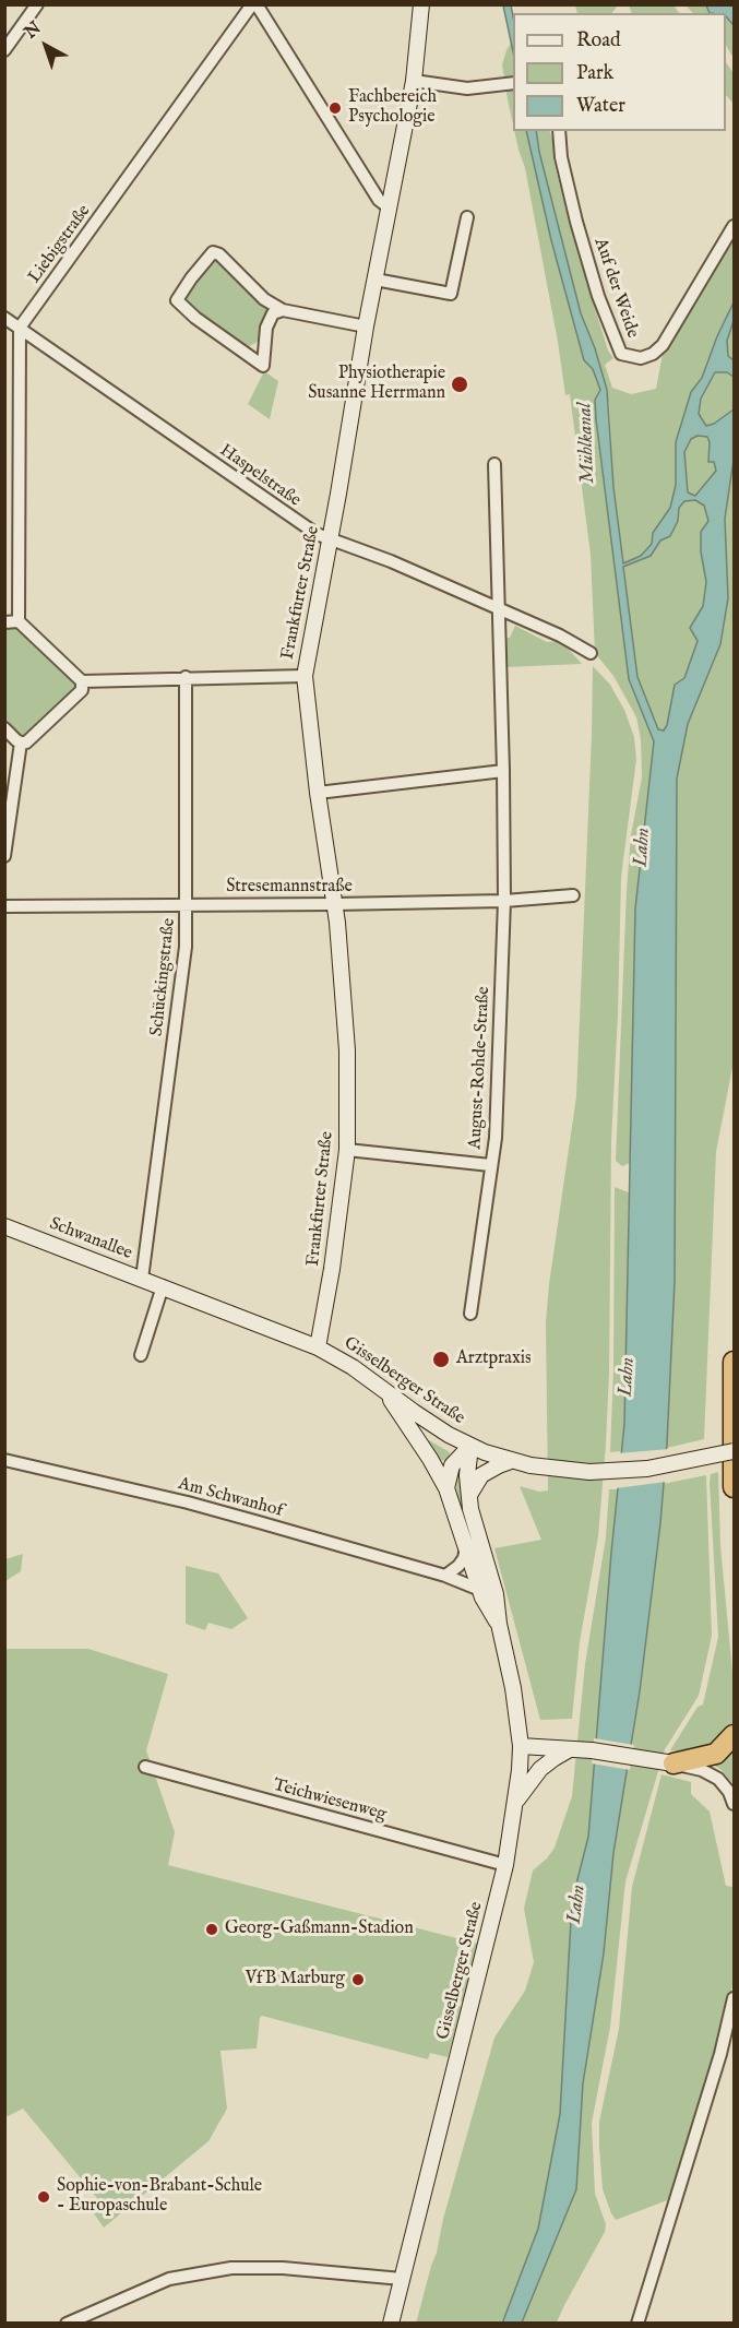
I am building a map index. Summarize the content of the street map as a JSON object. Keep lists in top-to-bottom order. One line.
{"streets":{"main road":["Frankfurter Straße","Schwanallee","Gisselberger Straße"],"street":["Liebigstraße","Auf der Weide","Haspelstraße","Stresemannstraße","Schückingstraße","August-Rohde-Straße","Am Schwanhof","Teichwiesenweg"]},"crossings":[["Liebigstraße","Haspelstraße"],["Haspelstraße","Frankfurter Straße"],["Haspelstraße","August-Rohde-Straße"],["Frankfurter Straße","Stresemannstraße"],["Frankfurter Straße","Schwanallee"],["Frankfurter Straße","Gisselberger Straße"],["Stresemannstraße","Schückingstraße"],["Stresemannstraße","August-Rohde-Straße"],["Schückingstraße","Schwanallee"],["Schwanallee","Gisselberger Straße"],["Gisselberger Straße","Am Schwanhof"],["Gisselberger Straße","Teichwiesenweg"]],"water":["Mühlkanal","Lahn"],"places":["Fachbereich Psychologie","Physiotherapie Susanne Herrmann","Arztpraxis","Georg-Gaßmann-Stadion","VfB Marburg","Sophie-von-Brabant-Schule - Europaschule"],"legend":["Road","Park","Water"],"north":"top left"}
